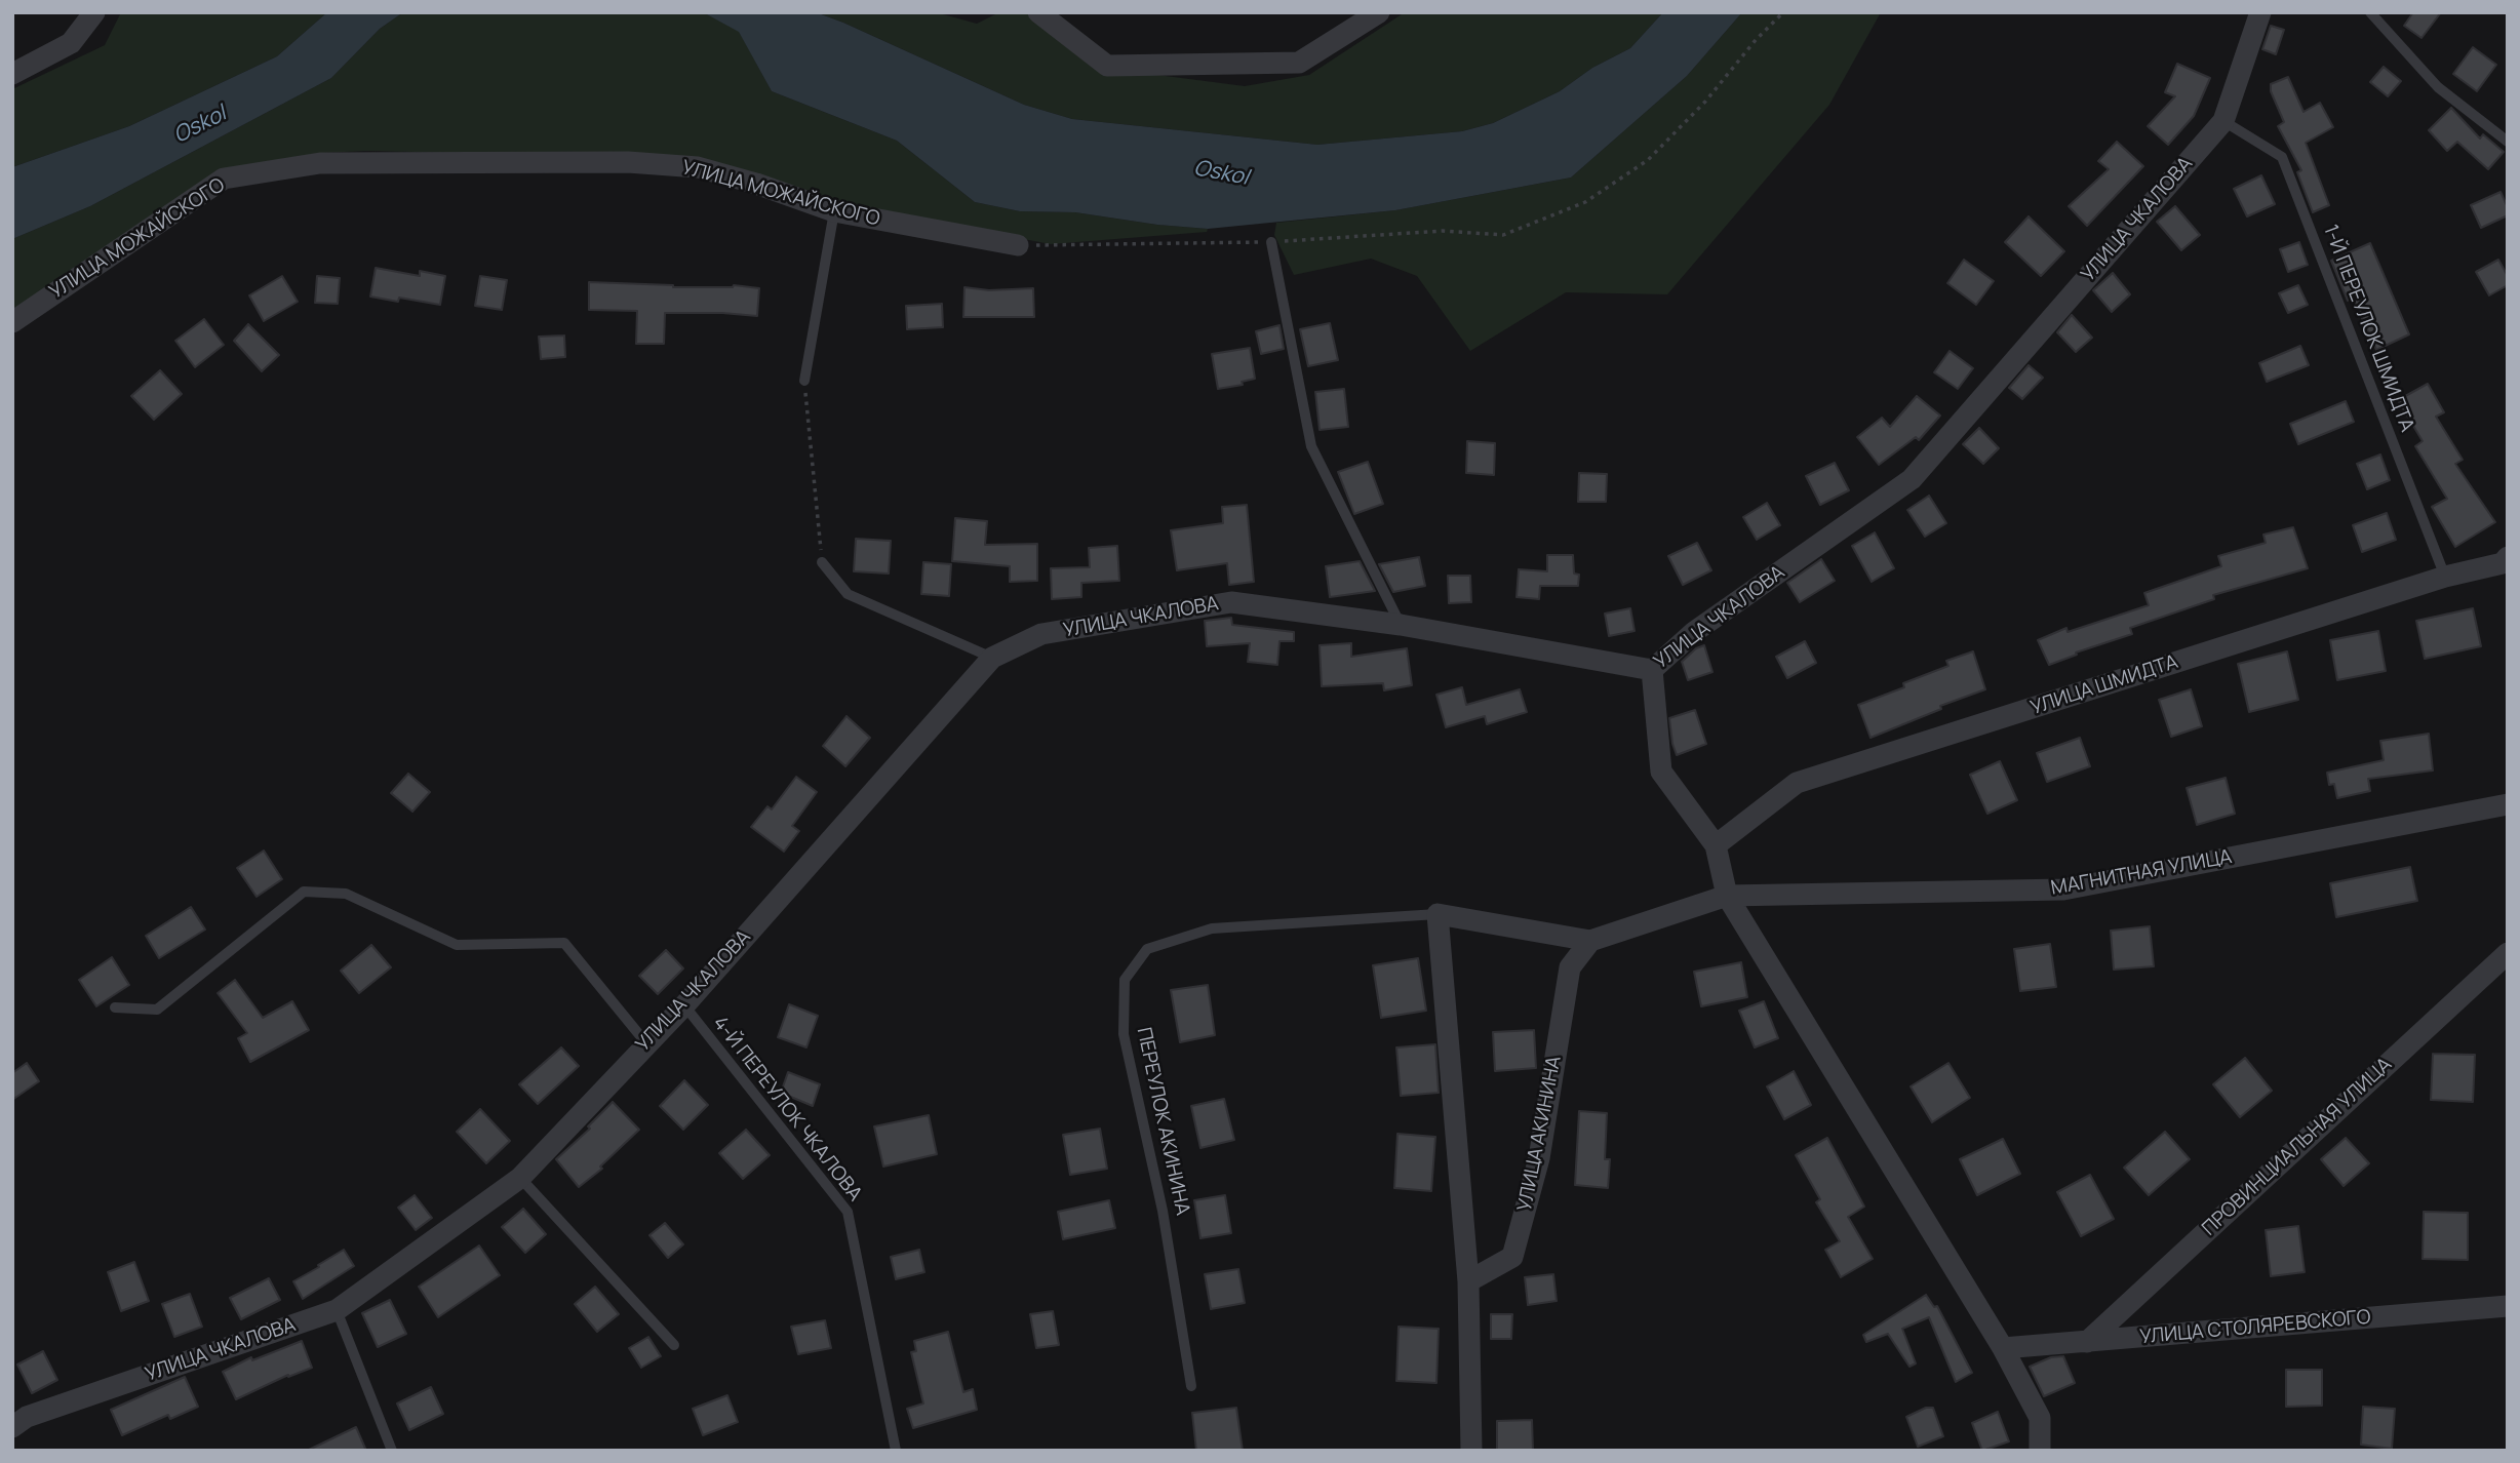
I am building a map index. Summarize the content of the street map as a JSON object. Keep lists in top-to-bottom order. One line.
{"streets":{"street":["УЛИЦА МОЖАЙСКОГО","УЛИЦА ЧКАЛОВА","УЛИЦА ШМИДТА","МАГНИТНАЯ УЛИЦА","УЛИЦА АКИНИНА","ПРОВИНЦИАЛЬНАЯ УЛИЦА","УЛИЦА СТОЛЯРЕВСКОГО"],"lane":["1-Й ПЕРЕУЛОК ШМИДТА","4-Й ПЕРЕУЛОК ЧКАЛОВА","ПЕРЕУЛОК АКИНИНА"]},"crossings":[["УЛИЦА ЧКАЛОВА","1-Й ПЕРЕУЛОК ШМИДТА"],["УЛИЦА ЧКАЛОВА","4-Й ПЕРЕУЛОК ЧКАЛОВА"],["1-Й ПЕРЕУЛОК ШМИДТА","УЛИЦА ШМИДТА"],["ПРОВИНЦИАЛЬНАЯ УЛИЦА","УЛИЦА СТОЛЯРЕВСКОГО"]],"water":["Oskol"]}
